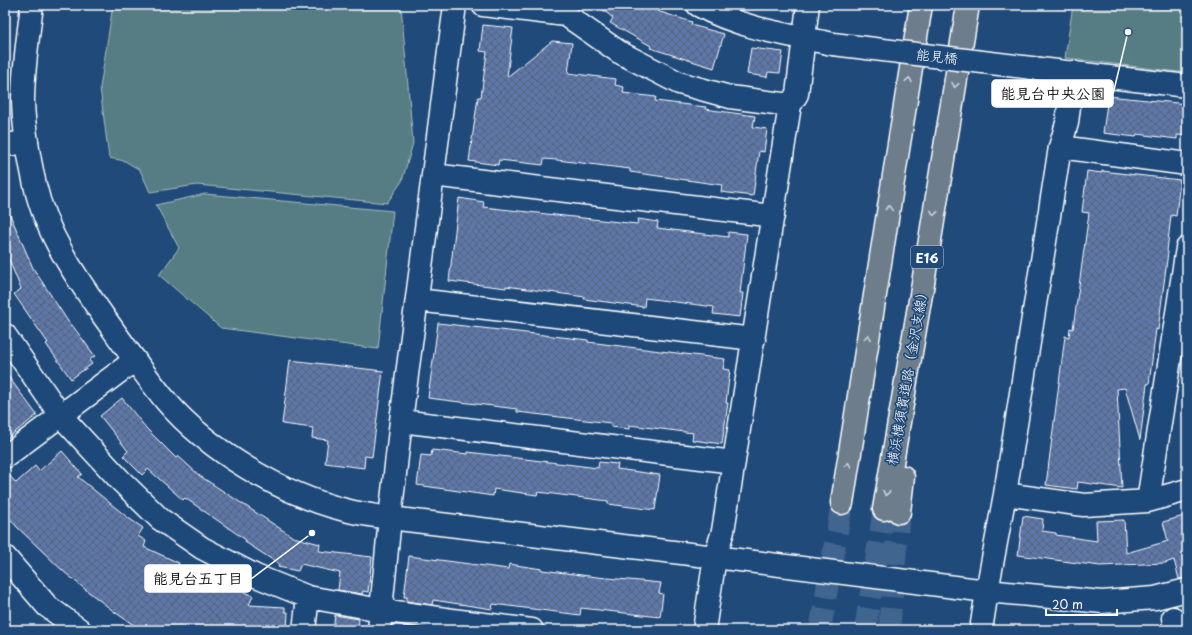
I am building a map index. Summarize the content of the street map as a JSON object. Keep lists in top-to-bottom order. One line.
{"streets":{"highway":["E16","横浜横須賀道路（金沢支線）"],"street":["能見橋"]},"places":["能見台中央公園","能見台五丁目"],"scale_bar":"20 m"}
